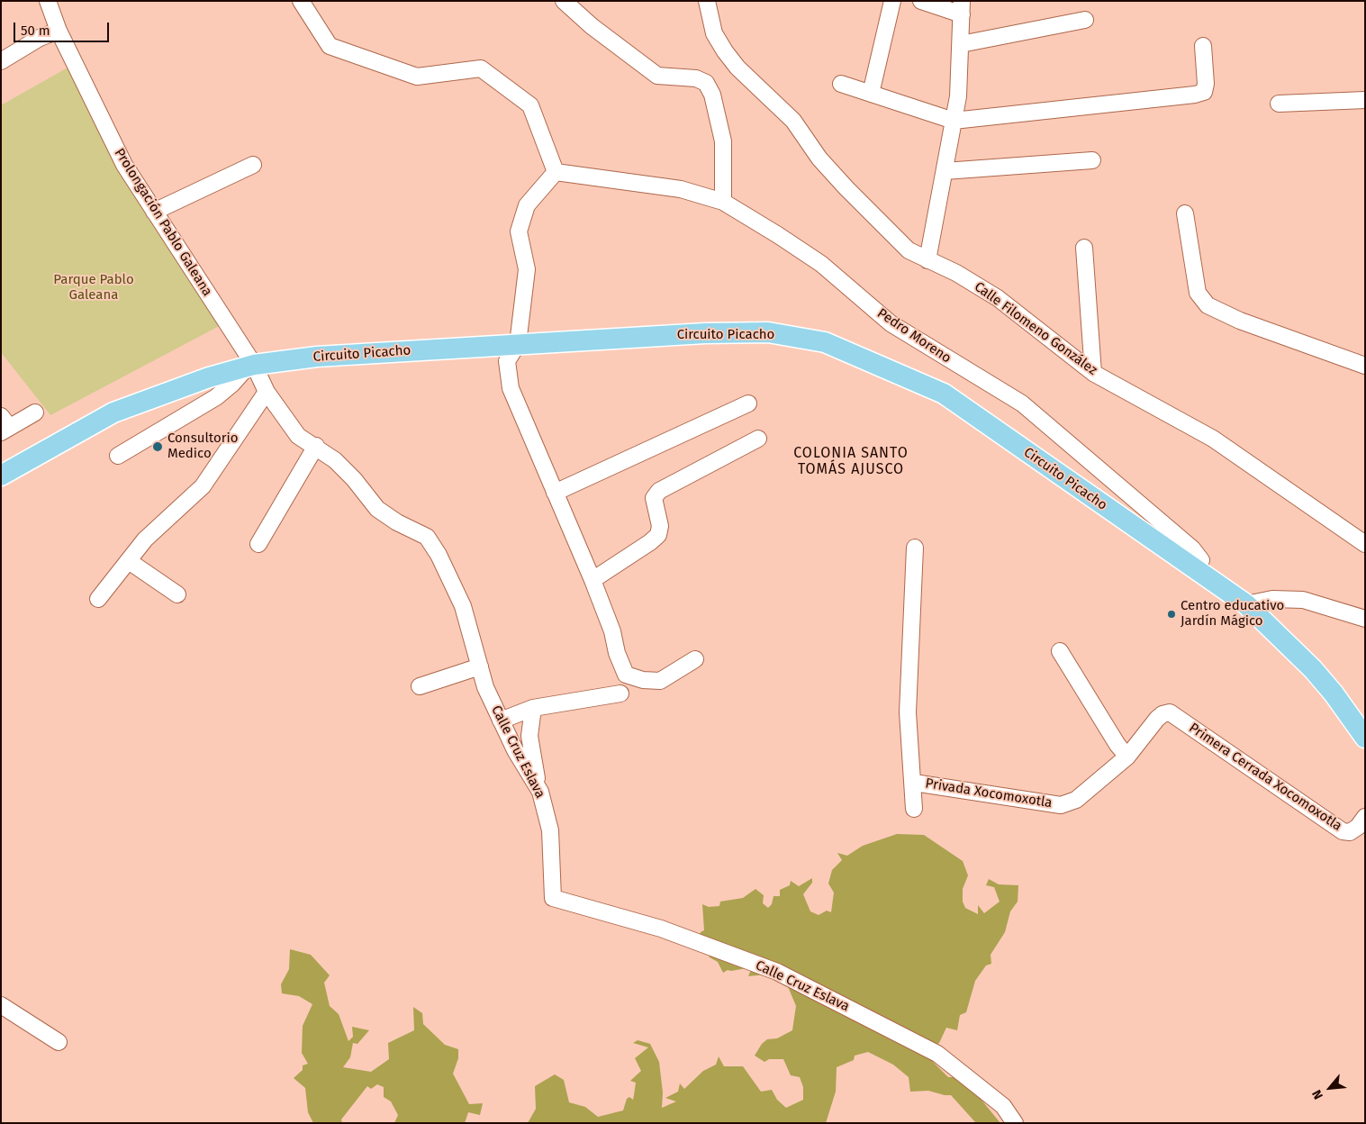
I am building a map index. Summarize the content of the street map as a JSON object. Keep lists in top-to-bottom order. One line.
{"streets":{"main road":["Circuito Picacho"],"street":["Prolongación Pablo Galeana","Calle Filomeno González","Pedro Moreno","Calle Cruz Eslava","Primera Cerrada Xocomoxotla","Privada Xocomoxotla"]},"crossings":[["Prolongación Pablo Galeana","Circuito Picacho"],["Prolongación Pablo Galeana","Calle Cruz Eslava"],["Circuito Picacho","Pedro Moreno"],["Circuito Picacho","Calle Cruz Eslava"],["Primera Cerrada Xocomoxotla","Privada Xocomoxotla"]],"districts":["COLONIA SANTO TOMÁS AJUSCO"],"parks":["Parque Pablo Galeana"],"places":["Consultorio Medico","Centro educativo Jardín Mágico"],"scale_bar":"50 m","north":"bottom left"}
